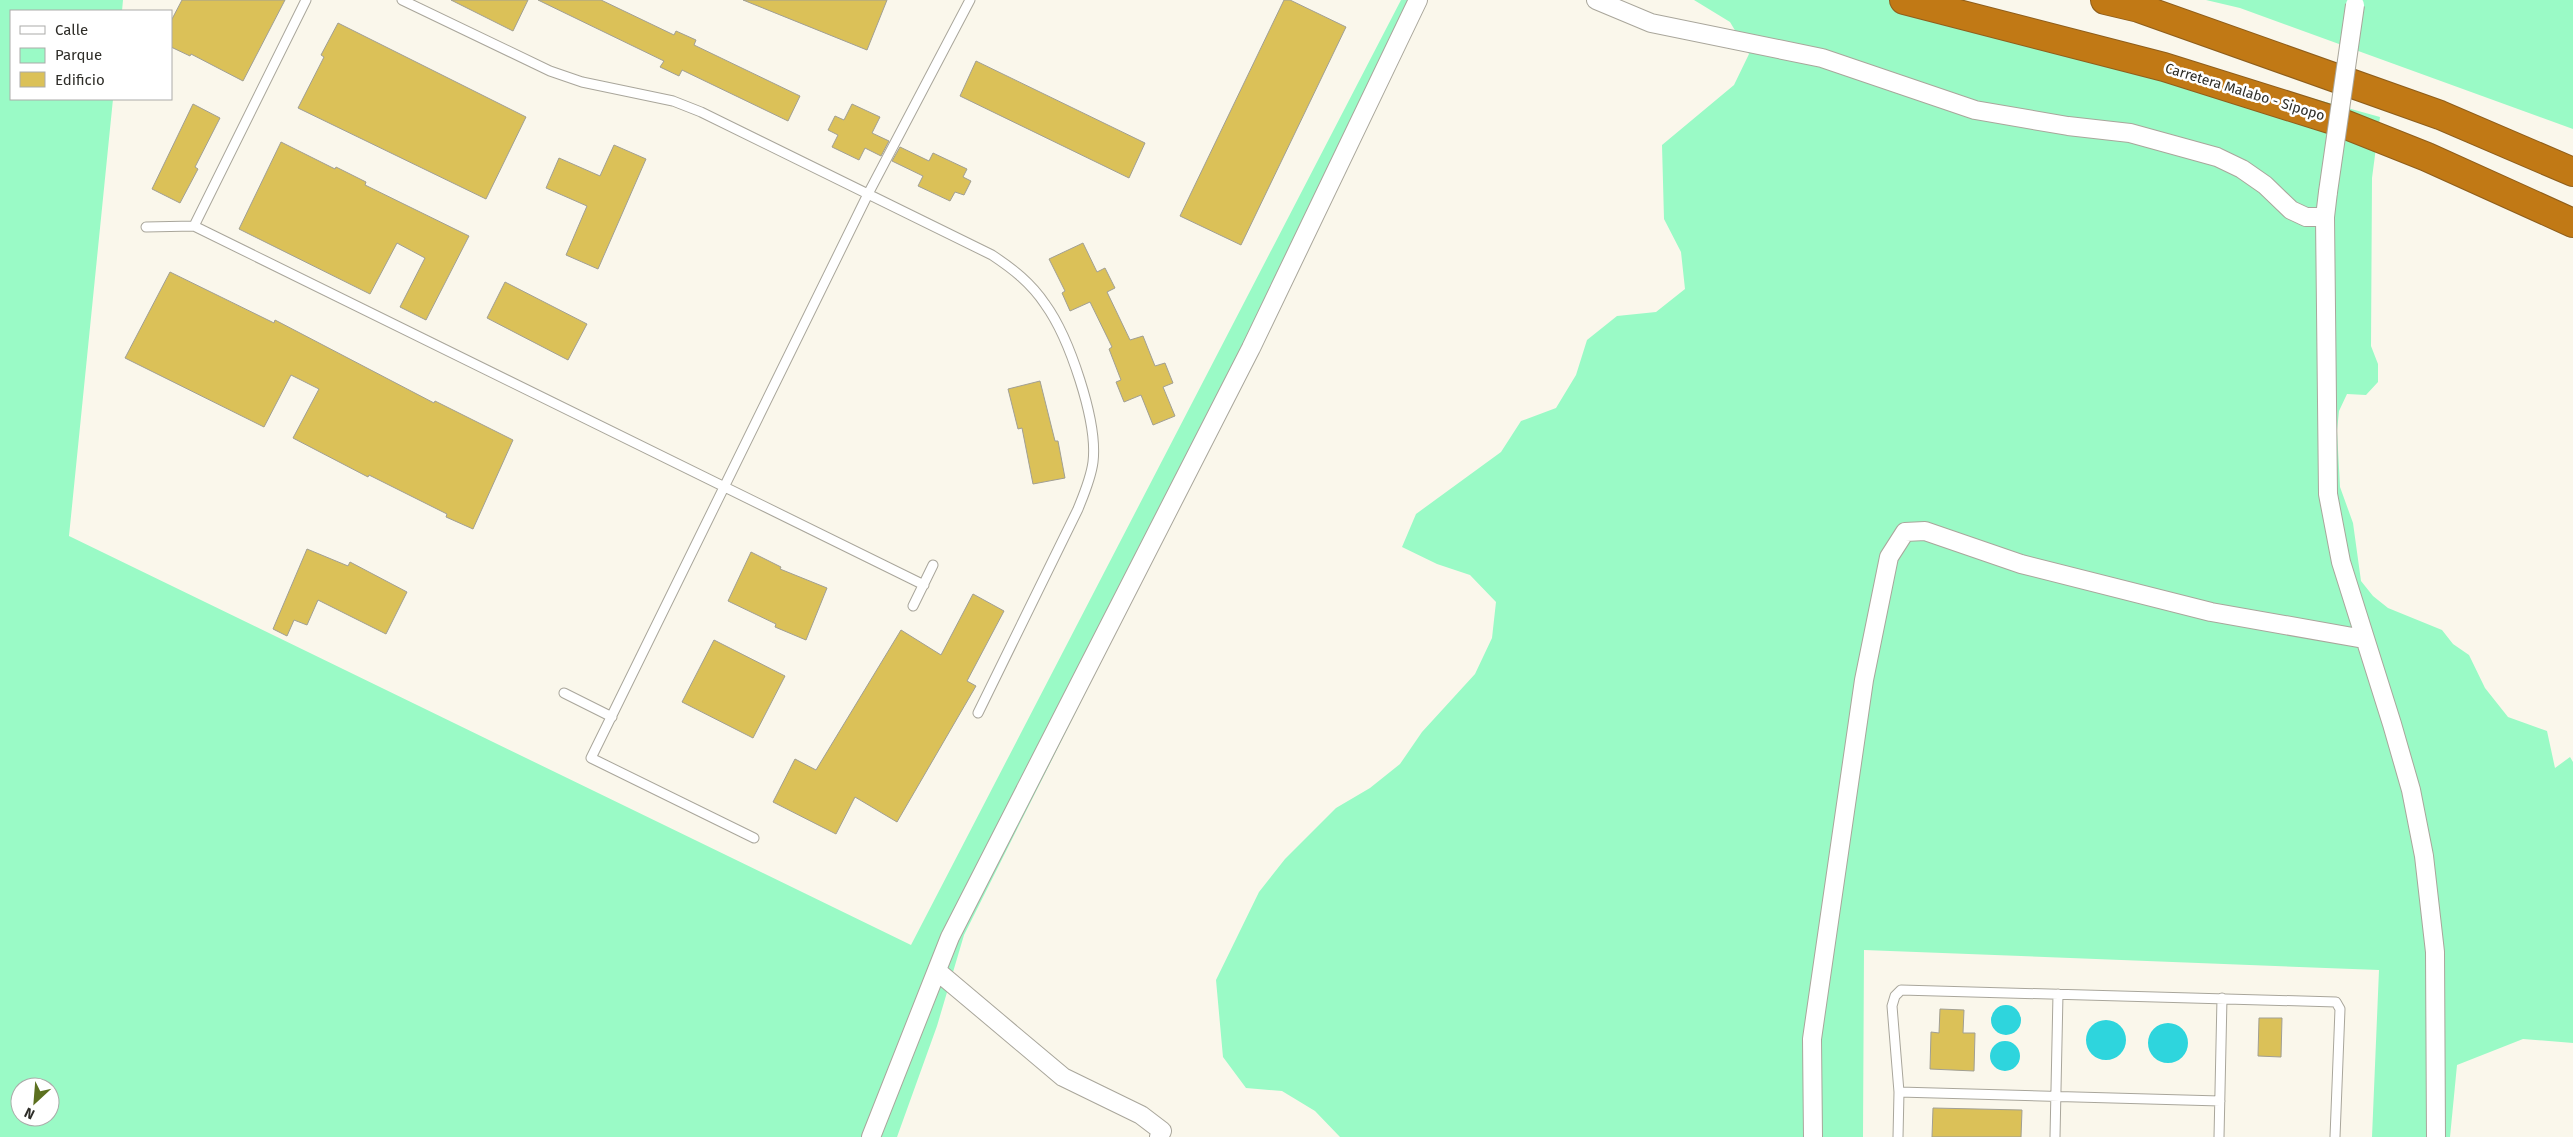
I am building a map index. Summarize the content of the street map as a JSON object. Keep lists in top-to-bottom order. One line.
{"streets":{"highway":["Carretera Malabo - Sipopo"]},"legend":["Calle","Parque","Edificio"],"north":"bottom left"}
